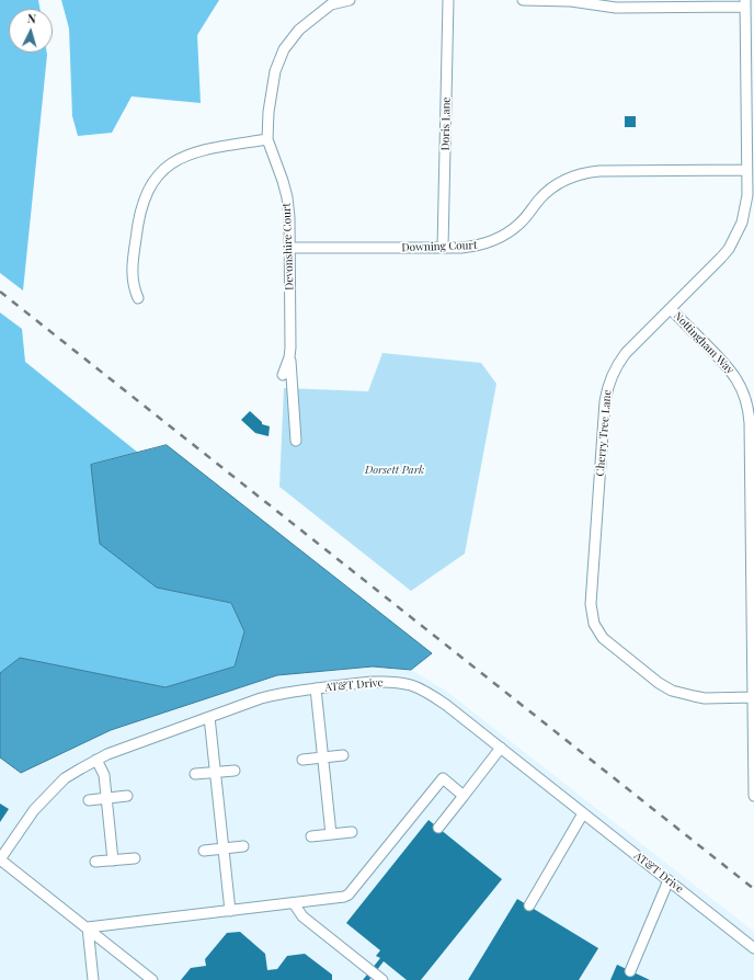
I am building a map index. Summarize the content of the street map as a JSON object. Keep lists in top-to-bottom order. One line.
{"streets":{"street":["Doris Lane","Devonshire Court","Downing Court","Nottingham Way","Cherry Tree Lane","AT&T Drive"]},"crossings":[["Doris Lane","Downing Court"],["Devonshire Court","Downing Court"],["Downing Court","Cherry Tree Lane"],["Nottingham Way","Cherry Tree Lane"]],"parks":["Dorsett Park"],"north":"top"}
